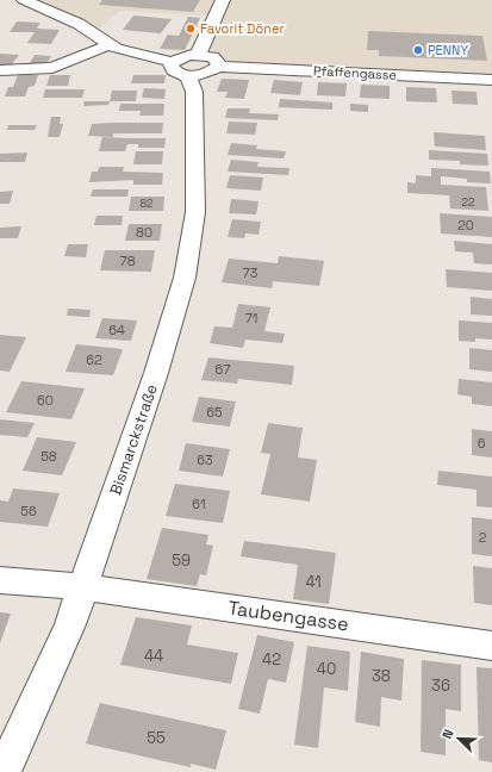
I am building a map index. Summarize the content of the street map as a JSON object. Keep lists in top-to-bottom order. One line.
{"streets":{"street":["Pfaffengasse","Bismarckstraße","Taubengasse"]},"crossings":[["Pfaffengasse","Bismarckstraße"],["Bismarckstraße","Taubengasse"]],"places":["Favorit Döner","PENNY"],"house_numbers":["22","82","20","80","78","73","71","64","62","67","60","65","6","58","63","61","56","2","59","41","44","42","40","38","36","55"],"north":"top left"}
